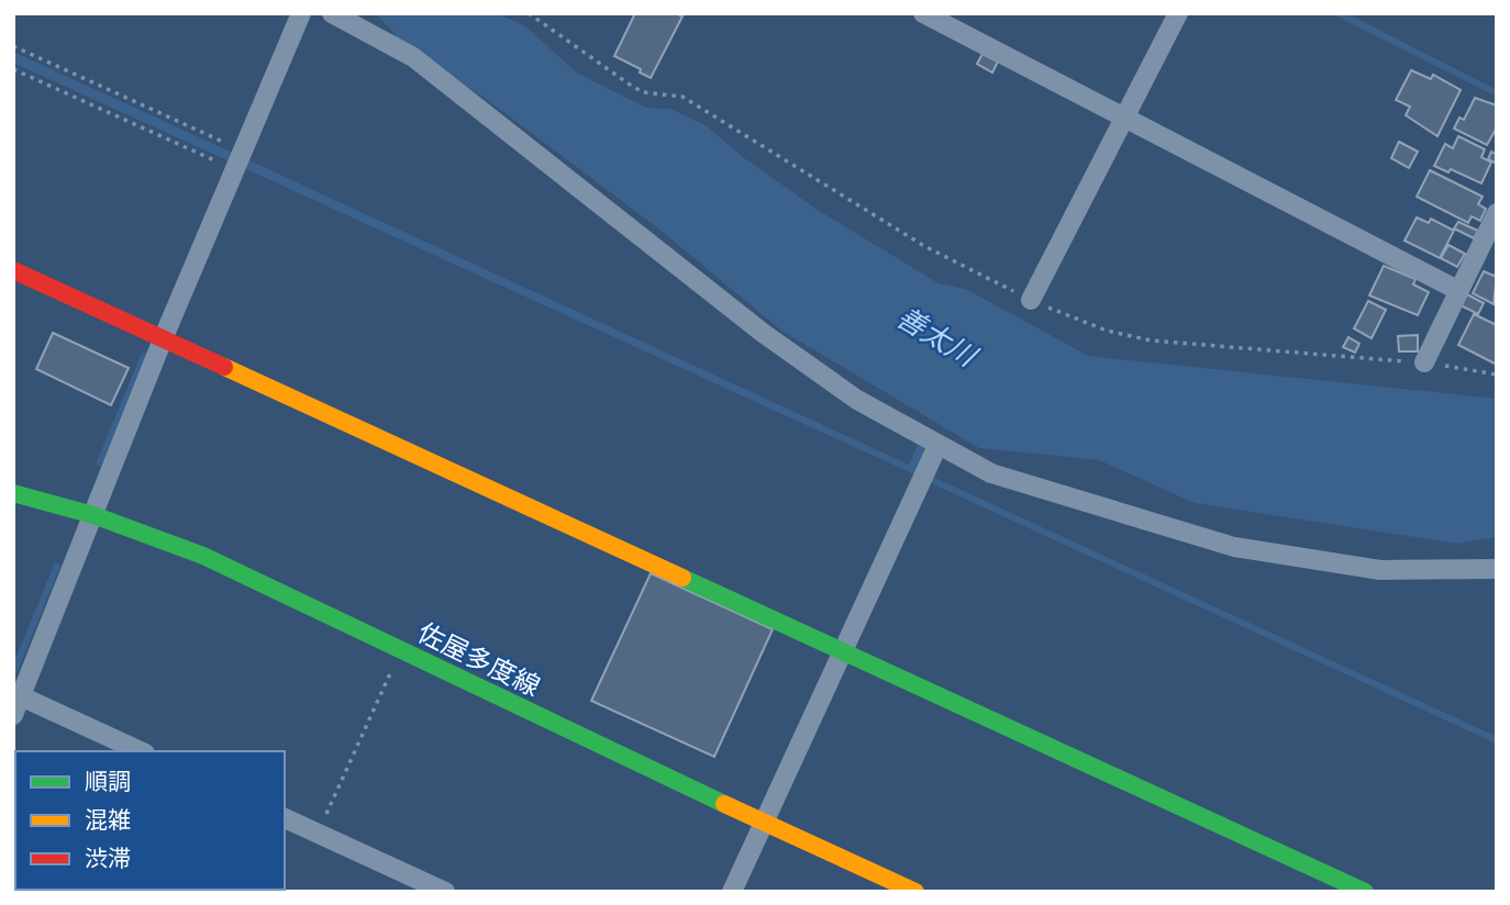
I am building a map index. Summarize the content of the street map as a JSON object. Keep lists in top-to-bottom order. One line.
{"streets":{"street":["佐屋多度線"]},"water":["善太川"],"legend":["順調","混雑","渋滞"]}
